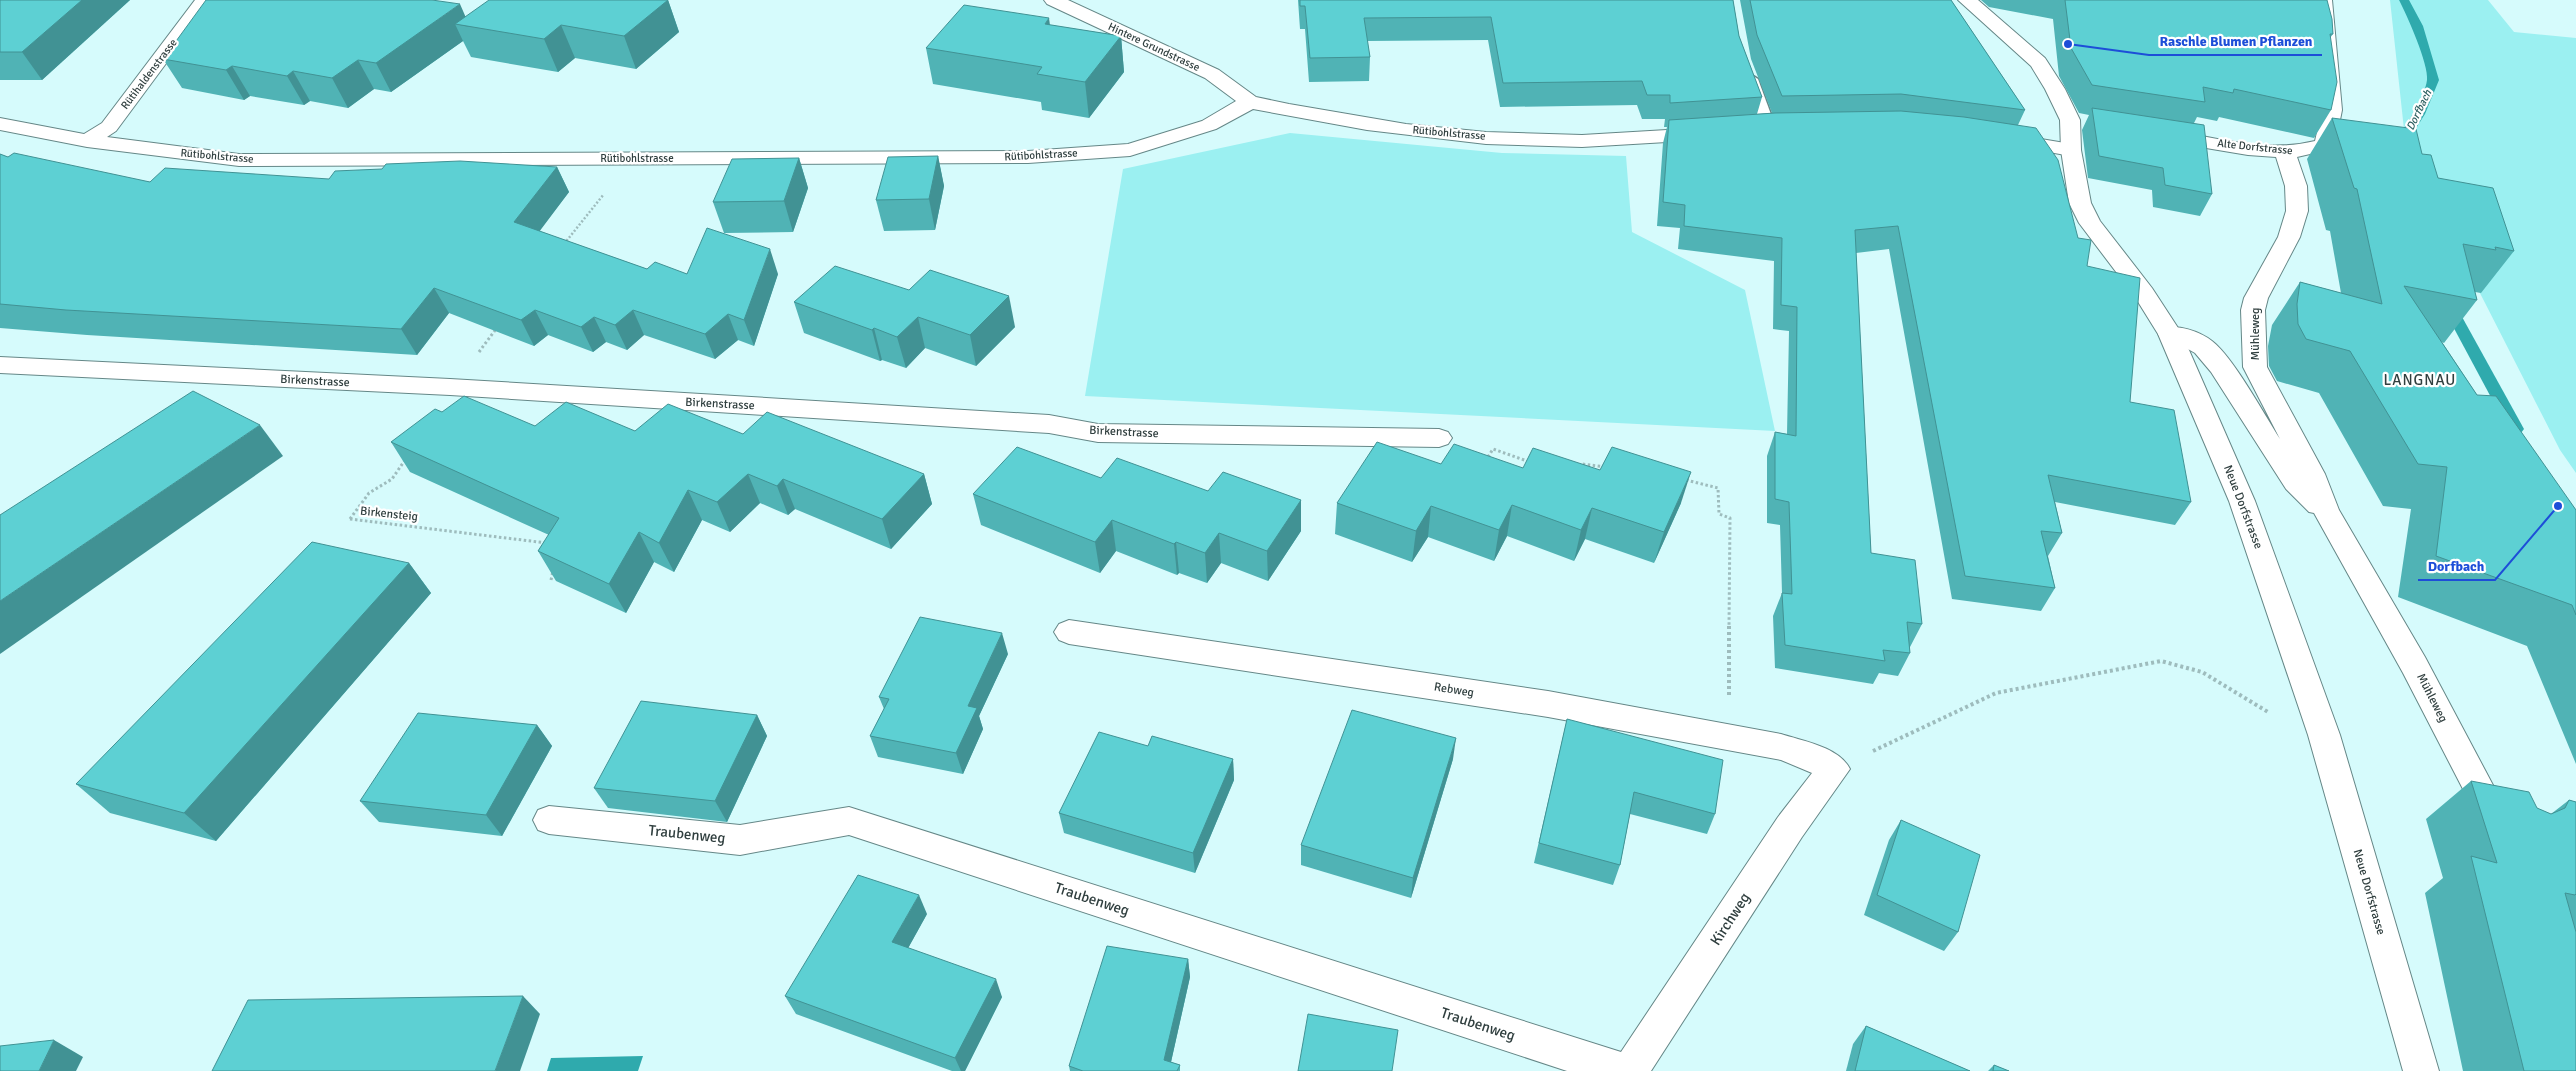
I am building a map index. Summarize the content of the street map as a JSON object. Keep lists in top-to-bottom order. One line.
{"streets":{"street":["Hintere Grundstrasse","Rütihaldenstrasse","Rütibohlstrasse","Alte Dorfstrasse","Mühleweg","Birkenstrasse","Neue Dorfstrasse","Rebweg","Traubenweg","Kirchweg"],"path":["Birkensteig"]},"crossings":[["Hintere Grundstrasse","Rütibohlstrasse"],["Rütihaldenstrasse","Rütibohlstrasse"],["Alte Dorfstrasse","Mühleweg"],["Mühleweg","Neue Dorfstrasse"],["Rebweg","Kirchweg"]],"districts":["LANGNAU"],"water":["Dorfbach"],"places":["Raschle Blumen Pflanzen","Dorfbach"]}
